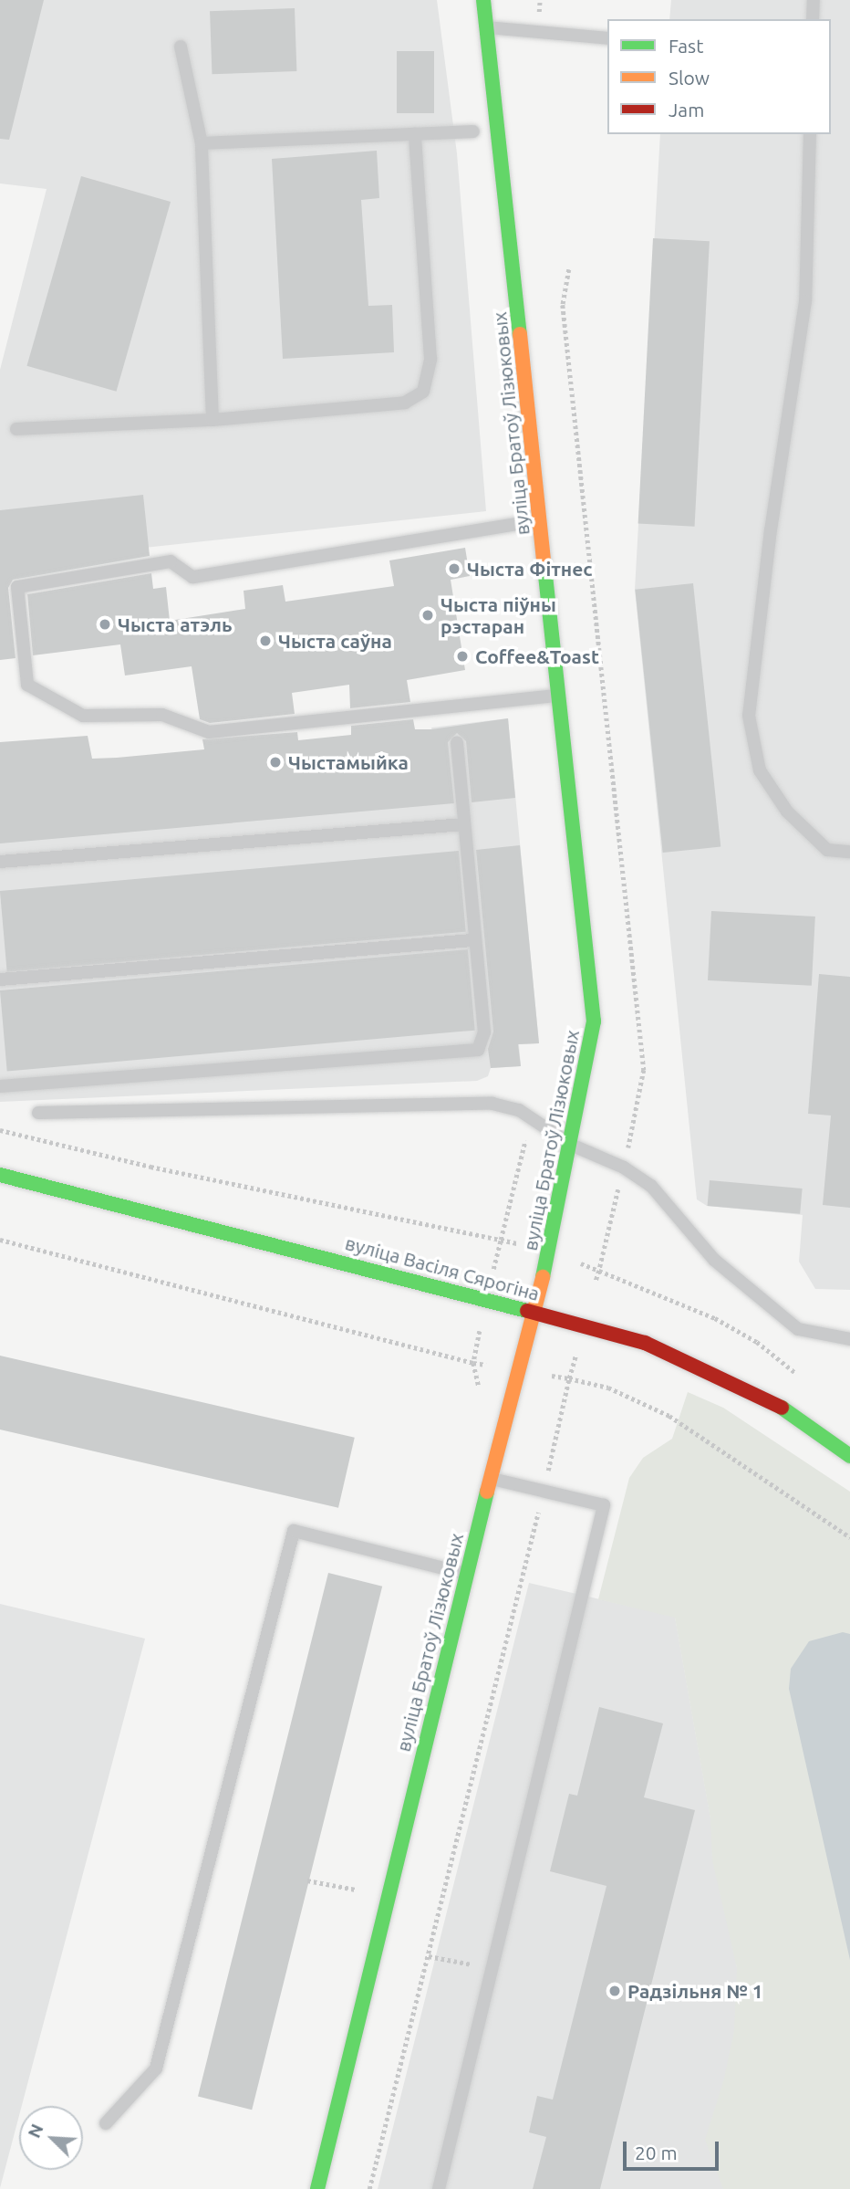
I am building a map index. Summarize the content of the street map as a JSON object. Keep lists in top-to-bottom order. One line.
{"streets":{"street":["вуліца Братоў Лізюковых","вуліца Васіля Сярогіна"]},"crossings":[["вуліца Братоў Лізюковых","вуліца Васіля Сярогіна"]],"places":["Чыста Фітнес","Чыста піўны рэстаран","Чыста атэль","Чыста саўна","Coffee&Toast","Чыстамыйка","Радзільня № 1"],"legend":["Fast","Slow","Jam"],"scale_bar":"20 m","north":"top left"}
